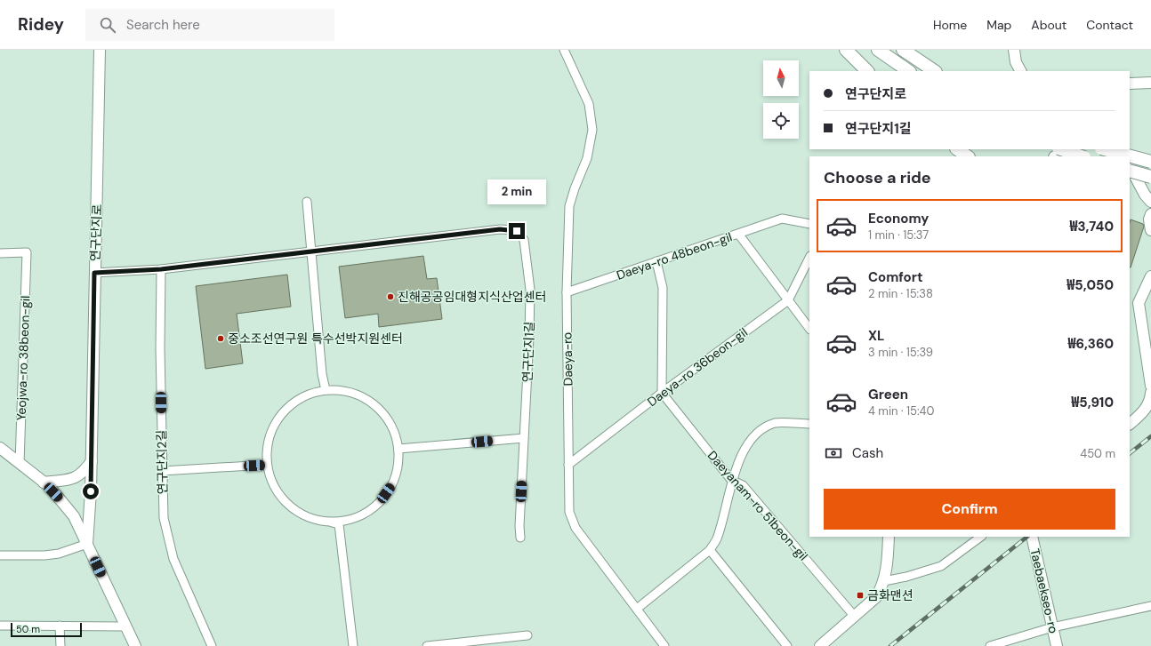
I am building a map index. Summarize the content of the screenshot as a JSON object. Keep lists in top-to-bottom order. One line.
{"streets":{"street":["연구단지로","Daeya-ro 48beon-gil","연구단지1길","Yeojwa-ro 38beon-gil","Daeya-ro","Daeya-ro 36beon-gil","연구단지2길","Daeyanam-ro 51beon-gil","Taebaekseo-ro"]},"crossings":[["연구단지로","연구단지1길"],["Daeya-ro 48beon-gil","Daeya-ro"],["연구단지1길","연구단지2길"],["Daeya-ro","Daeya-ro 36beon-gil"],["Daeya-ro 36beon-gil","Daeyanam-ro 51beon-gil"]],"places":{"other":["진해공공임대형지식산업센터","중소조선연구원 특수선박지원센터"],"transit":["금화맨션"]},"scale_bar":"50 m","north":"top","page":{"header":"Ridey","search":"Search here","nav":["Home","Map","About","Contact"],"banner":["연구단지로","연구단지1길"],"heading":"Choose a ride","bubble":"2 min","list":[{"name":"Economy","note":"1 min · 15:37","value":"₩3,740"},{"name":"Comfort","note":"2 min · 15:38","value":"₩5,050"},{"name":"XL","note":"3 min · 15:39","value":"₩6,360"},{"name":"Green","note":"4 min · 15:40","value":"₩5,910"}],"pay":["Cash","450 m"],"buttons":"Confirm","scale":"50 m"}}
